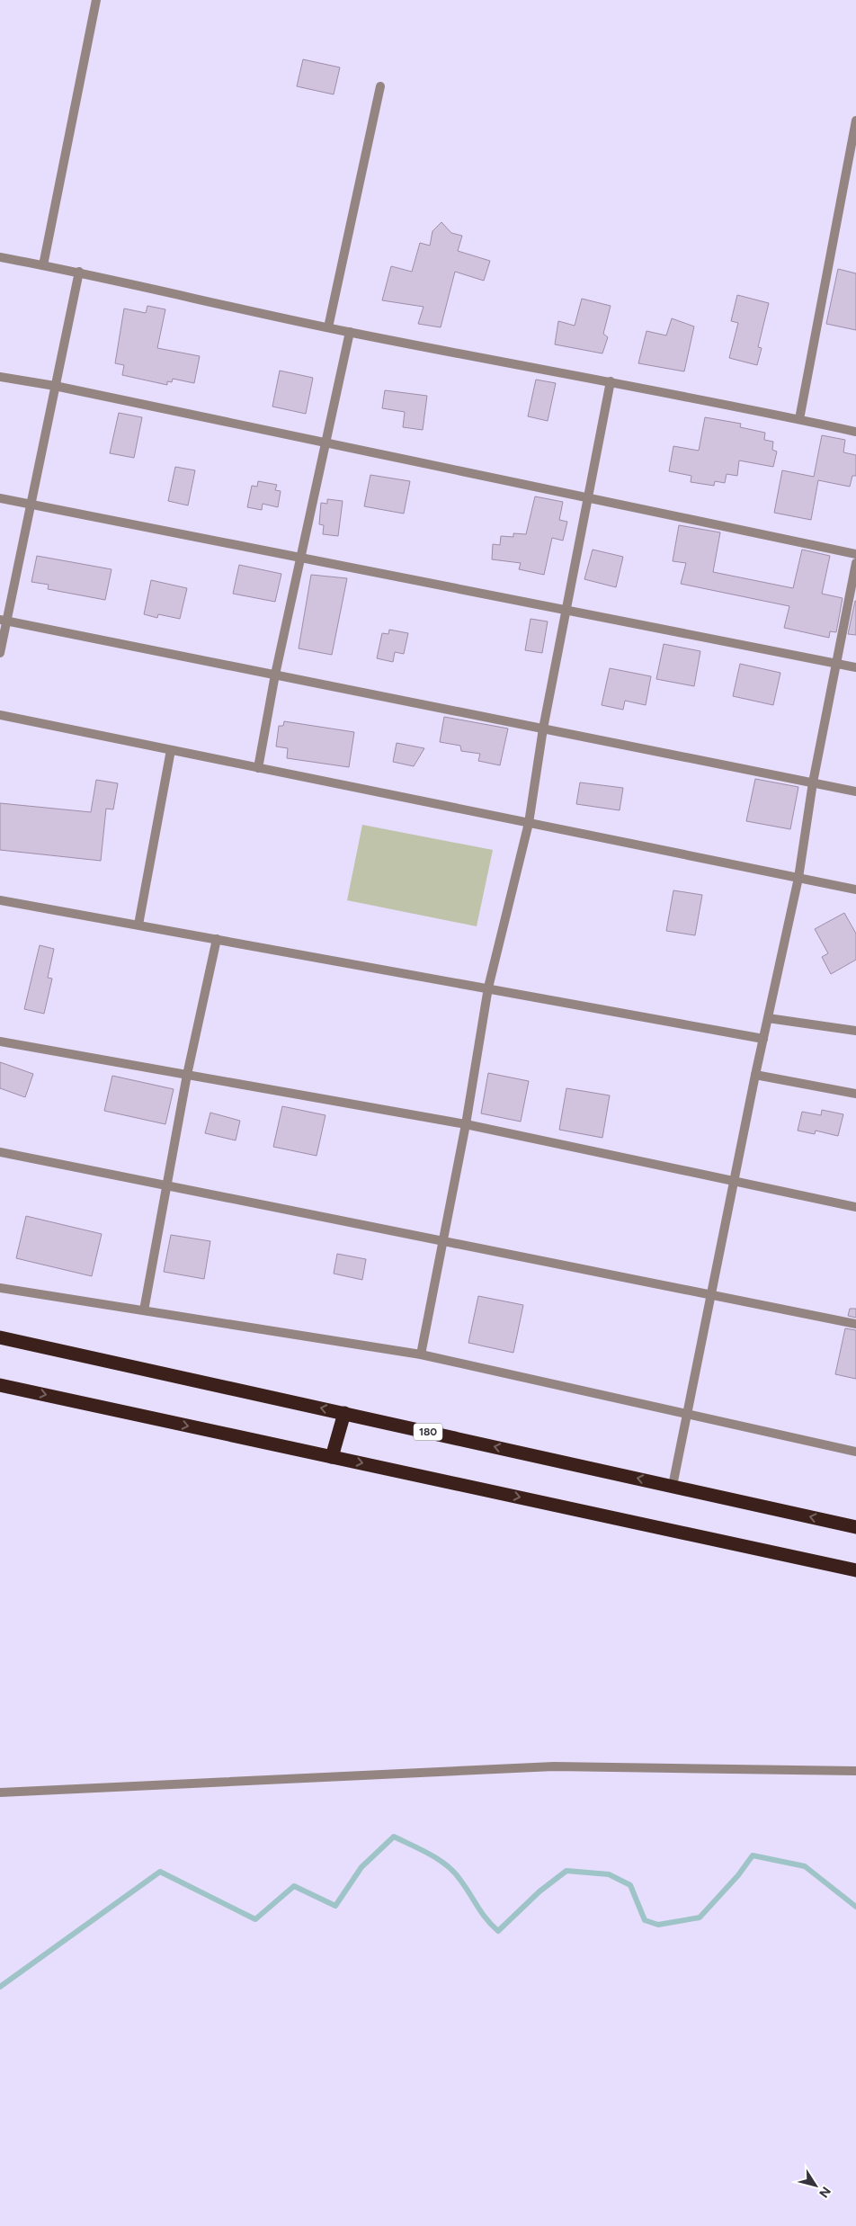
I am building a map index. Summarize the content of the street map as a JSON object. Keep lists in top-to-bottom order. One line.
{"streets":{"highway":["180"]},"north":"bottom right"}
